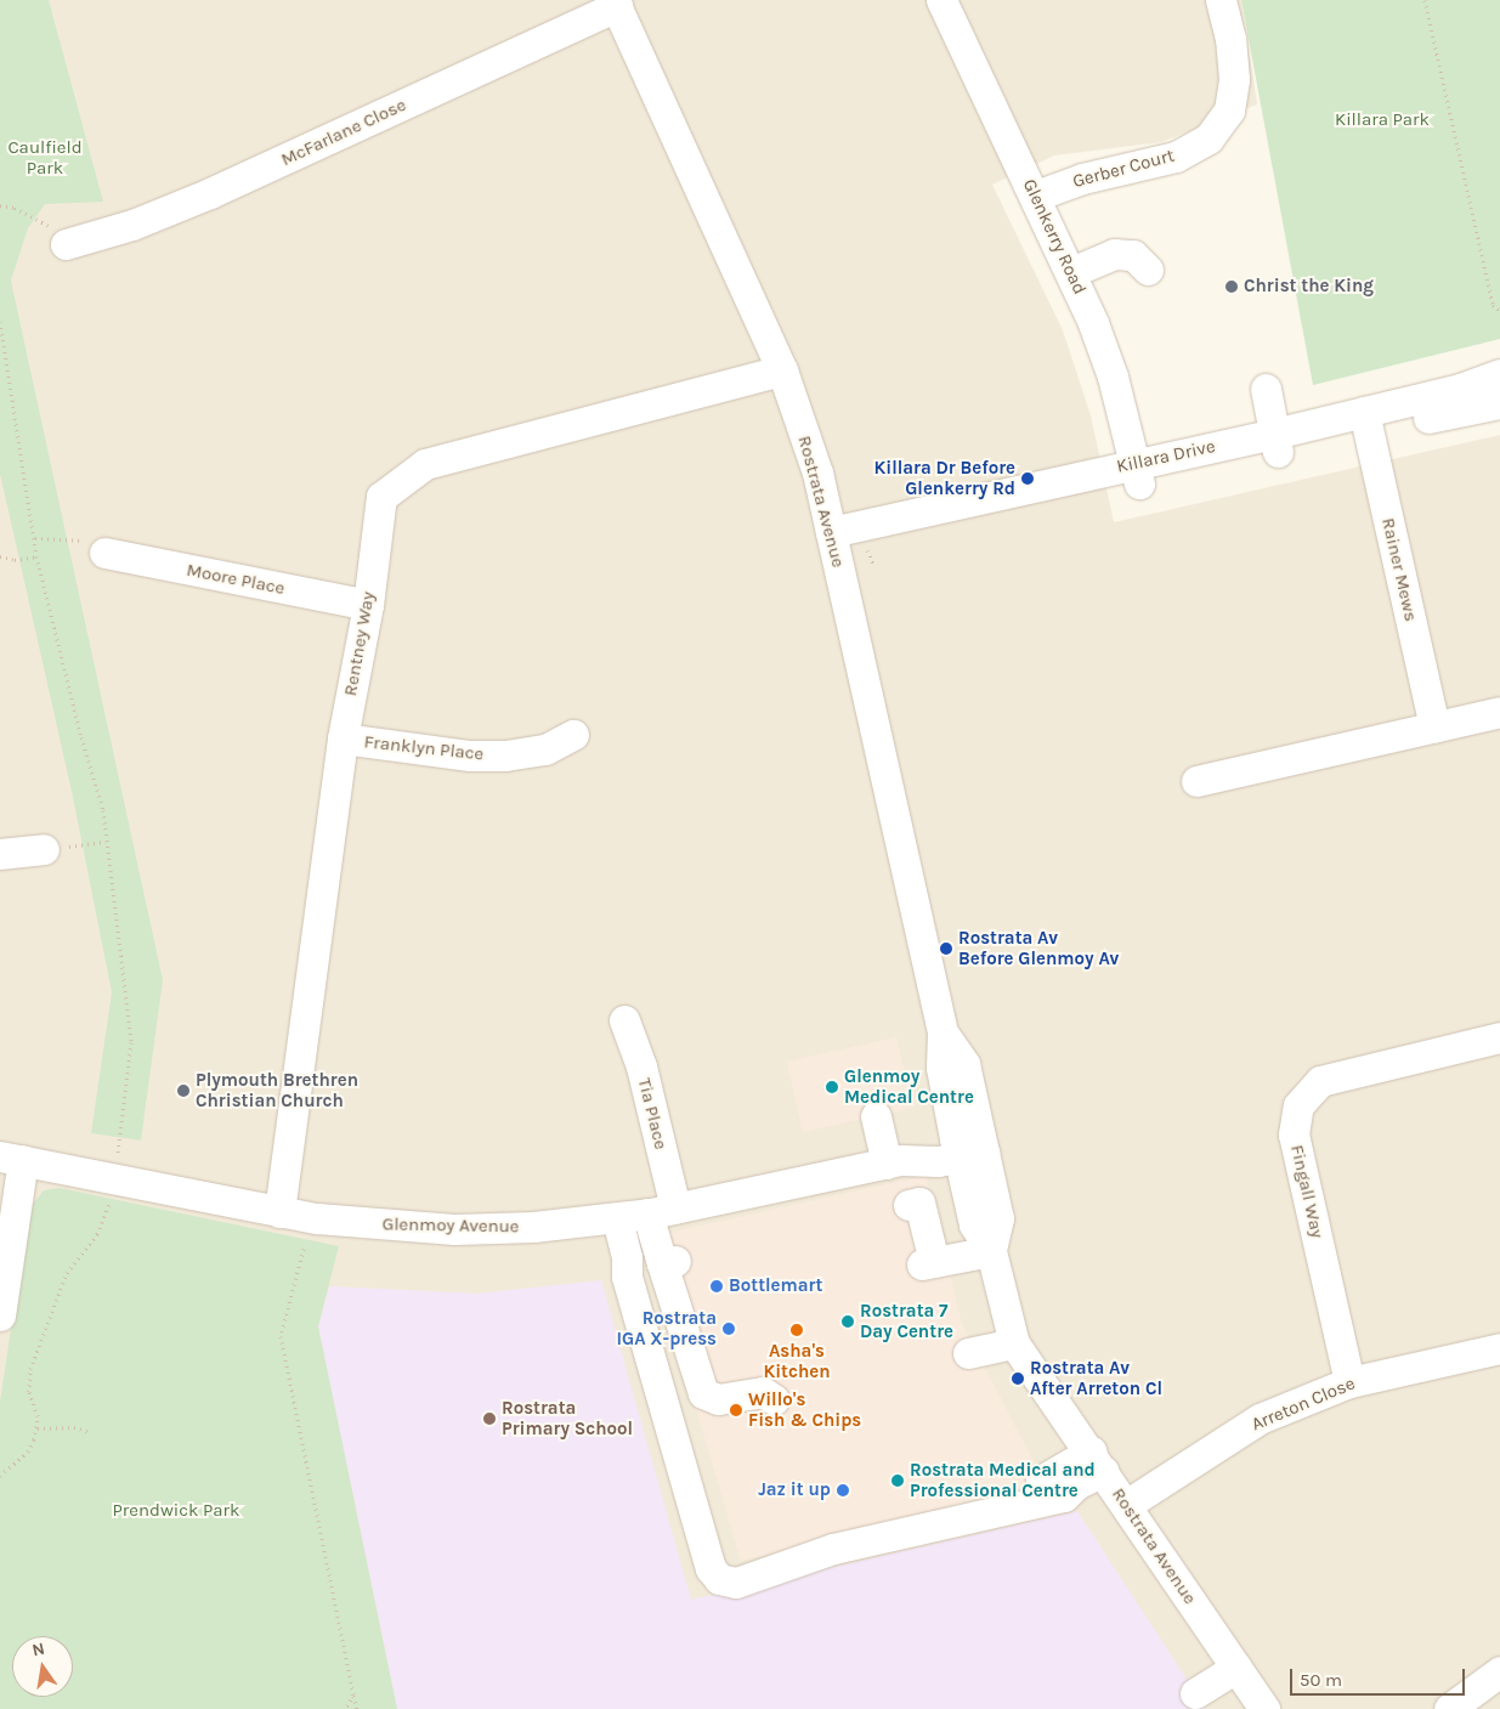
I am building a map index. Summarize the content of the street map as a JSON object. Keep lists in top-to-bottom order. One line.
{"streets":{"street":["McFarlane Close","Gerber Court","Glenkerry Road","Killara Drive","Rostrata Avenue","Rainer Mews","Moore Place","Rentney Way","Franklyn Place","Tia Place","Fingall Way","Glenmoy Avenue","Arreton Close"]},"crossings":[["McFarlane Close","Rostrata Avenue"],["Gerber Court","Glenkerry Road"],["Glenkerry Road","Killara Drive"],["Killara Drive","Rostrata Avenue"],["Killara Drive","Rainer Mews"],["Rostrata Avenue","Rentney Way"],["Rostrata Avenue","Glenmoy Avenue"],["Rostrata Avenue","Arreton Close"],["Moore Place","Rentney Way"],["Rentney Way","Franklyn Place"],["Rentney Way","Glenmoy Avenue"],["Tia Place","Glenmoy Avenue"],["Fingall Way","Arreton Close"]],"parks":["Killara Park","Caulfield Park","Prendwick Park"],"places":["Christ the King","Killara Dr Before Glenkerry Rd","Rostrata Av Before Glenmoy Av","Glenmoy Medical Centre","Plymouth Brethren Christian Church","Bottlemart","Rostrata 7 Day Centre","Rostrata IGA X-press","Asha's Kitchen","Rostrata Av After Arreton Cl","Willo's Fish & Chips","Rostrata Primary School","Rostrata Medical and Professional Centre","Jaz it up"],"scale_bar":"50 m","north":"top"}
